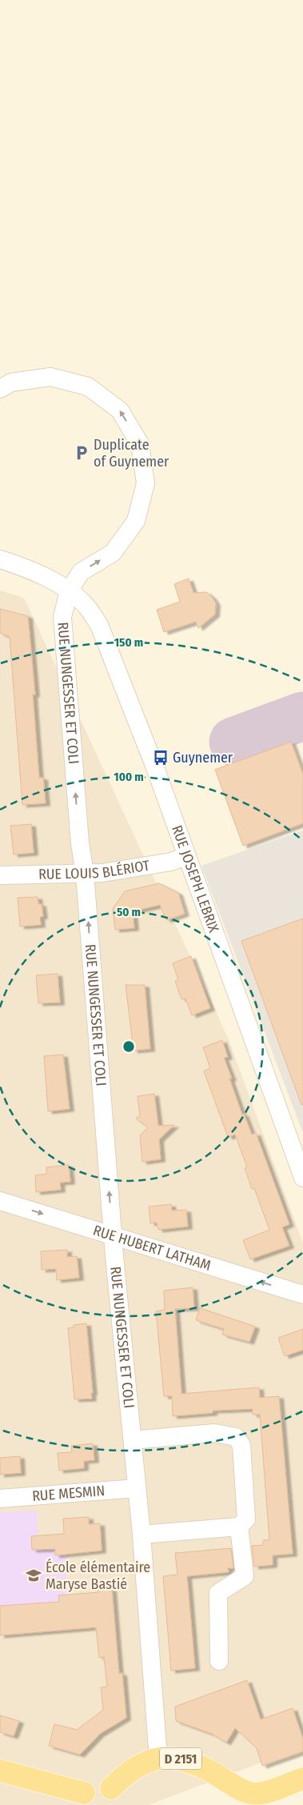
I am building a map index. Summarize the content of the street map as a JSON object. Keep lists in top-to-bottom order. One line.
{"streets":{"main road":["D 2151"],"street":["RUE NUNGESSER ET COLI","RUE LOUIS BLÉRIOT","RUE JOSEPH LEBRIX","RUE HUBERT LATHAM","RUE MESMIN"]},"crossings":[["RUE NUNGESSER ET COLI","RUE LOUIS BLÉRIOT"],["RUE NUNGESSER ET COLI","RUE JOSEPH LEBRIX"],["RUE NUNGESSER ET COLI","RUE HUBERT LATHAM"],["RUE NUNGESSER ET COLI","RUE MESMIN"],["RUE NUNGESSER ET COLI","D 2151"],["RUE LOUIS BLÉRIOT","RUE JOSEPH LEBRIX"]],"one_way":["RUE NUNGESSER ET COLI"],"places":{"parking":["Duplicate of Guynemer"],"bus stop":["Guynemer"],"school or university":["École élémentaire Maryse Bastié"]},"rings":["150 m","100 m","50 m"]}
